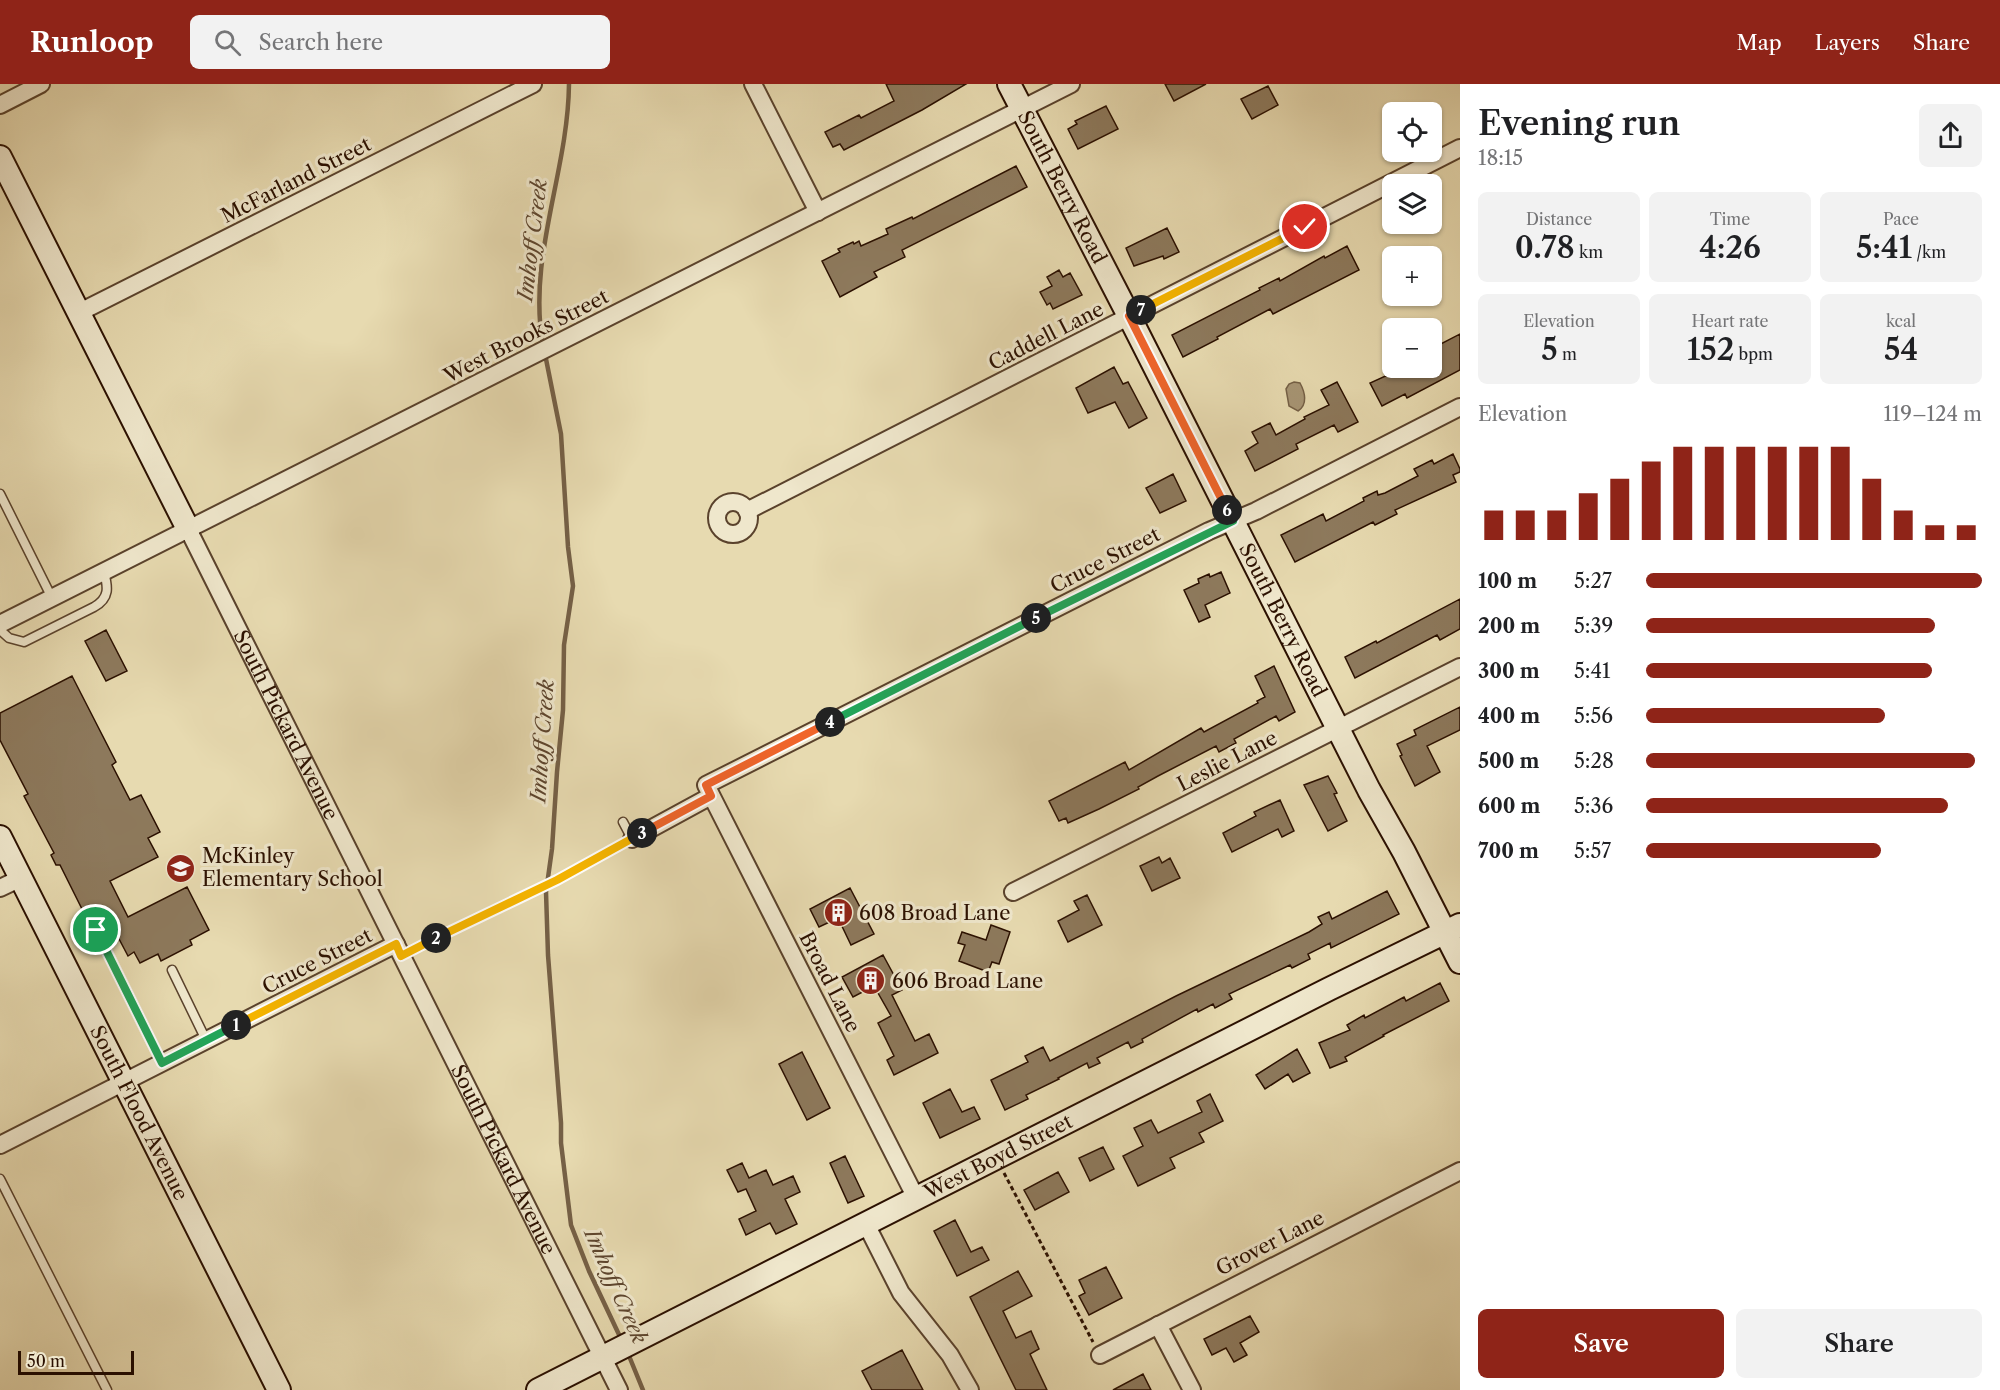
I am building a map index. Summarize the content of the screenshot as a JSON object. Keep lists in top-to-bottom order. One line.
{"streets":{"street":["McFarland Street","South Berry Road","West Brooks Street","Caddell Lane","Cruce Street","South Pickard Avenue","Leslie Lane","Broad Lane","South Flood Avenue","West Boyd Street","Grover Lane"]},"crossings":[["McFarland Street","South Pickard Avenue"],["South Berry Road","West Brooks Street"],["South Berry Road","Caddell Lane"],["South Berry Road","Cruce Street"],["South Berry Road","Leslie Lane"],["South Berry Road","West Boyd Street"],["West Brooks Street","South Pickard Avenue"],["Cruce Street","South Pickard Avenue"],["Cruce Street","Broad Lane"],["Cruce Street","South Flood Avenue"],["South Pickard Avenue","West Boyd Street"],["Broad Lane","West Boyd Street"]],"water":["Imhoff Creek"],"places":{"school or university":["McKinley Elementary School"],"building":["608 Broad Lane","606 Broad Lane"]},"scale_bar":"50 m","page":{"header":"Runloop","search":"Search here","nav":["Map","Layers","Share"],"heading":["Evening run","18:15"],"map_buttons":["+","−"],"stats":[["Distance","0.78 km"],["Time","4:26"],["Pace","5:41 /km"],["Elevation","5 m"],["Heart rate","152 bpm"],["kcal","54"]],"pins":["7","6","5","4","3","2","1"],"chart":["Elevation","119–124 m"],"list":[{"name":"100 m","note":"5:27"},{"name":"200 m","note":"5:39"},{"name":"300 m","note":"5:41"},{"name":"400 m","note":"5:56"},{"name":"500 m","note":"5:28"},{"name":"600 m","note":"5:36"},{"name":"700 m","note":"5:57"}],"buttons":["Save","Share"],"scale":"50 m"}}
